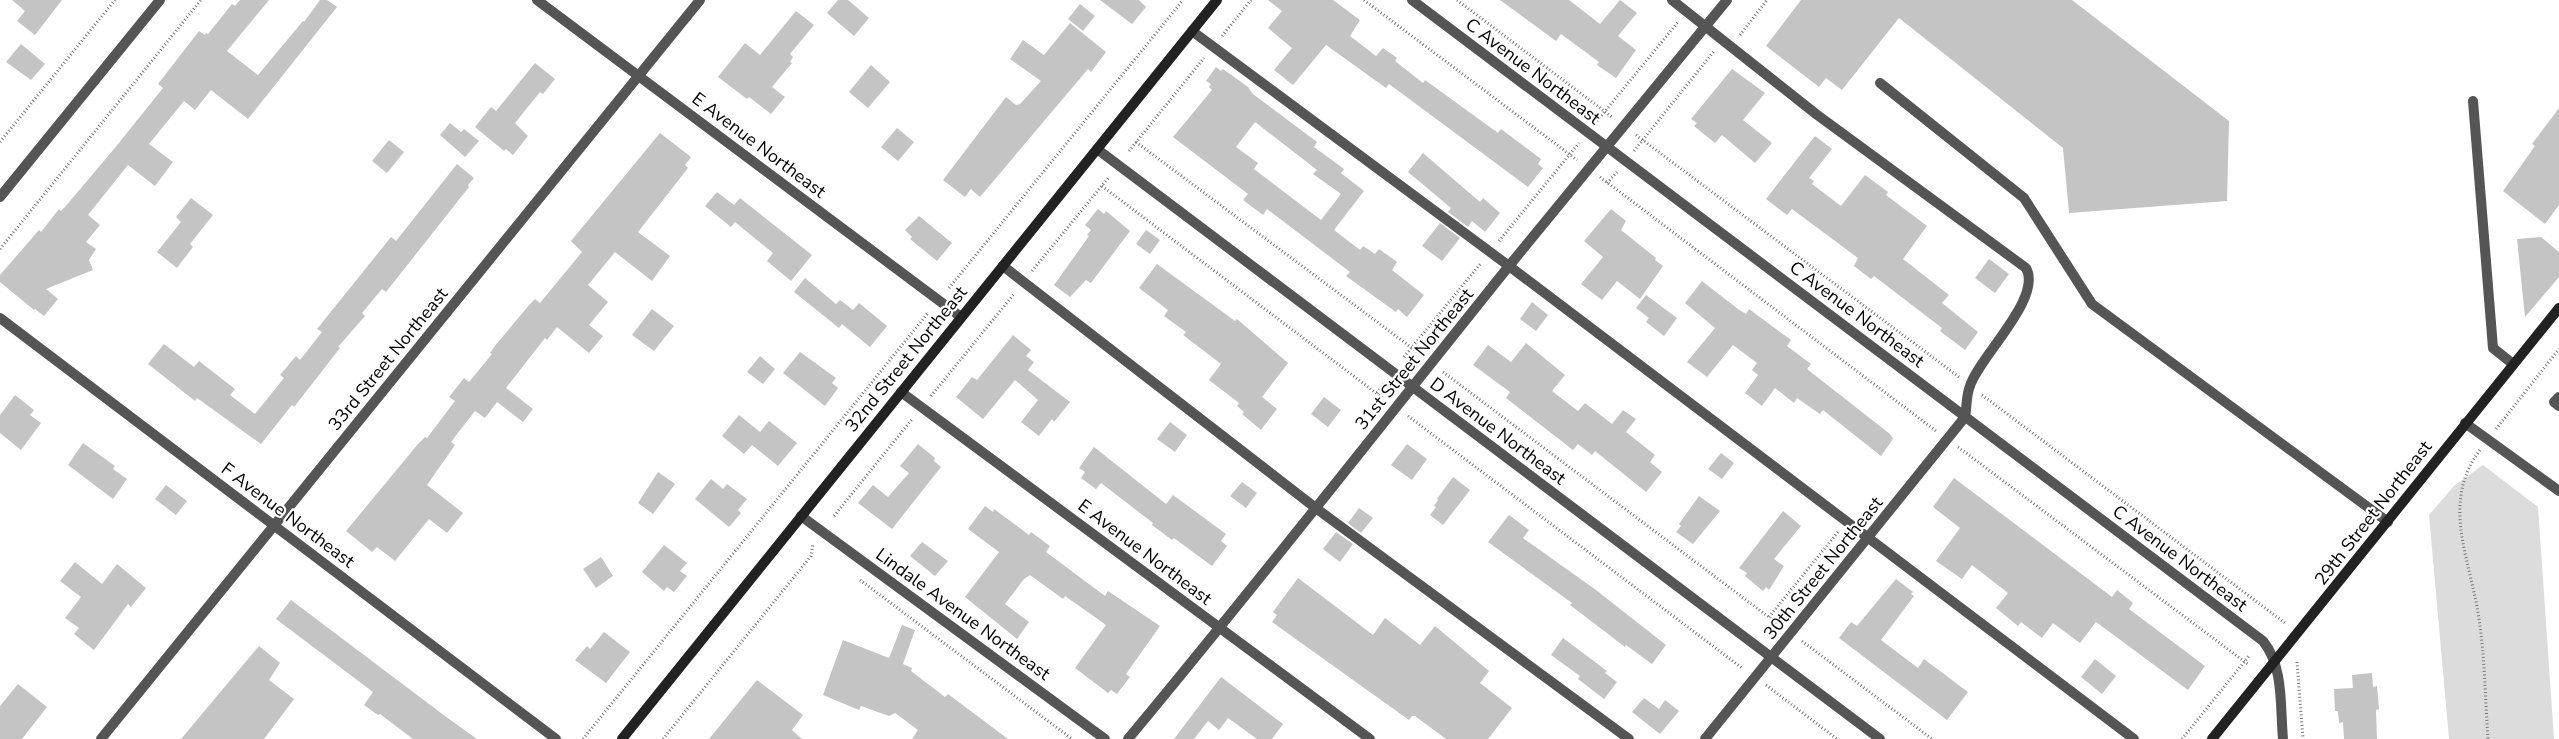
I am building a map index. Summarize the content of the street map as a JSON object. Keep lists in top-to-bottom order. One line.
{"streets":{"main road":["32nd Street Northeast","29th Street Northeast"],"street":["C Avenue Northeast","E Avenue Northeast","33rd Street Northeast","31st Street Northeast","D Avenue Northeast","F Avenue Northeast","30th Street Northeast","Lindale Avenue Northeast"]},"crossings":[["C Avenue Northeast","31st Street Northeast"],["C Avenue Northeast","29th Street Northeast"],["C Avenue Northeast","30th Street Northeast"],["E Avenue Northeast","33rd Street Northeast"],["E Avenue Northeast","32nd Street Northeast"],["E Avenue Northeast","31st Street Northeast"],["33rd Street Northeast","F Avenue Northeast"],["32nd Street Northeast","D Avenue Northeast"],["32nd Street Northeast","Lindale Avenue Northeast"],["31st Street Northeast","D Avenue Northeast"],["D Avenue Northeast","30th Street Northeast"]]}
